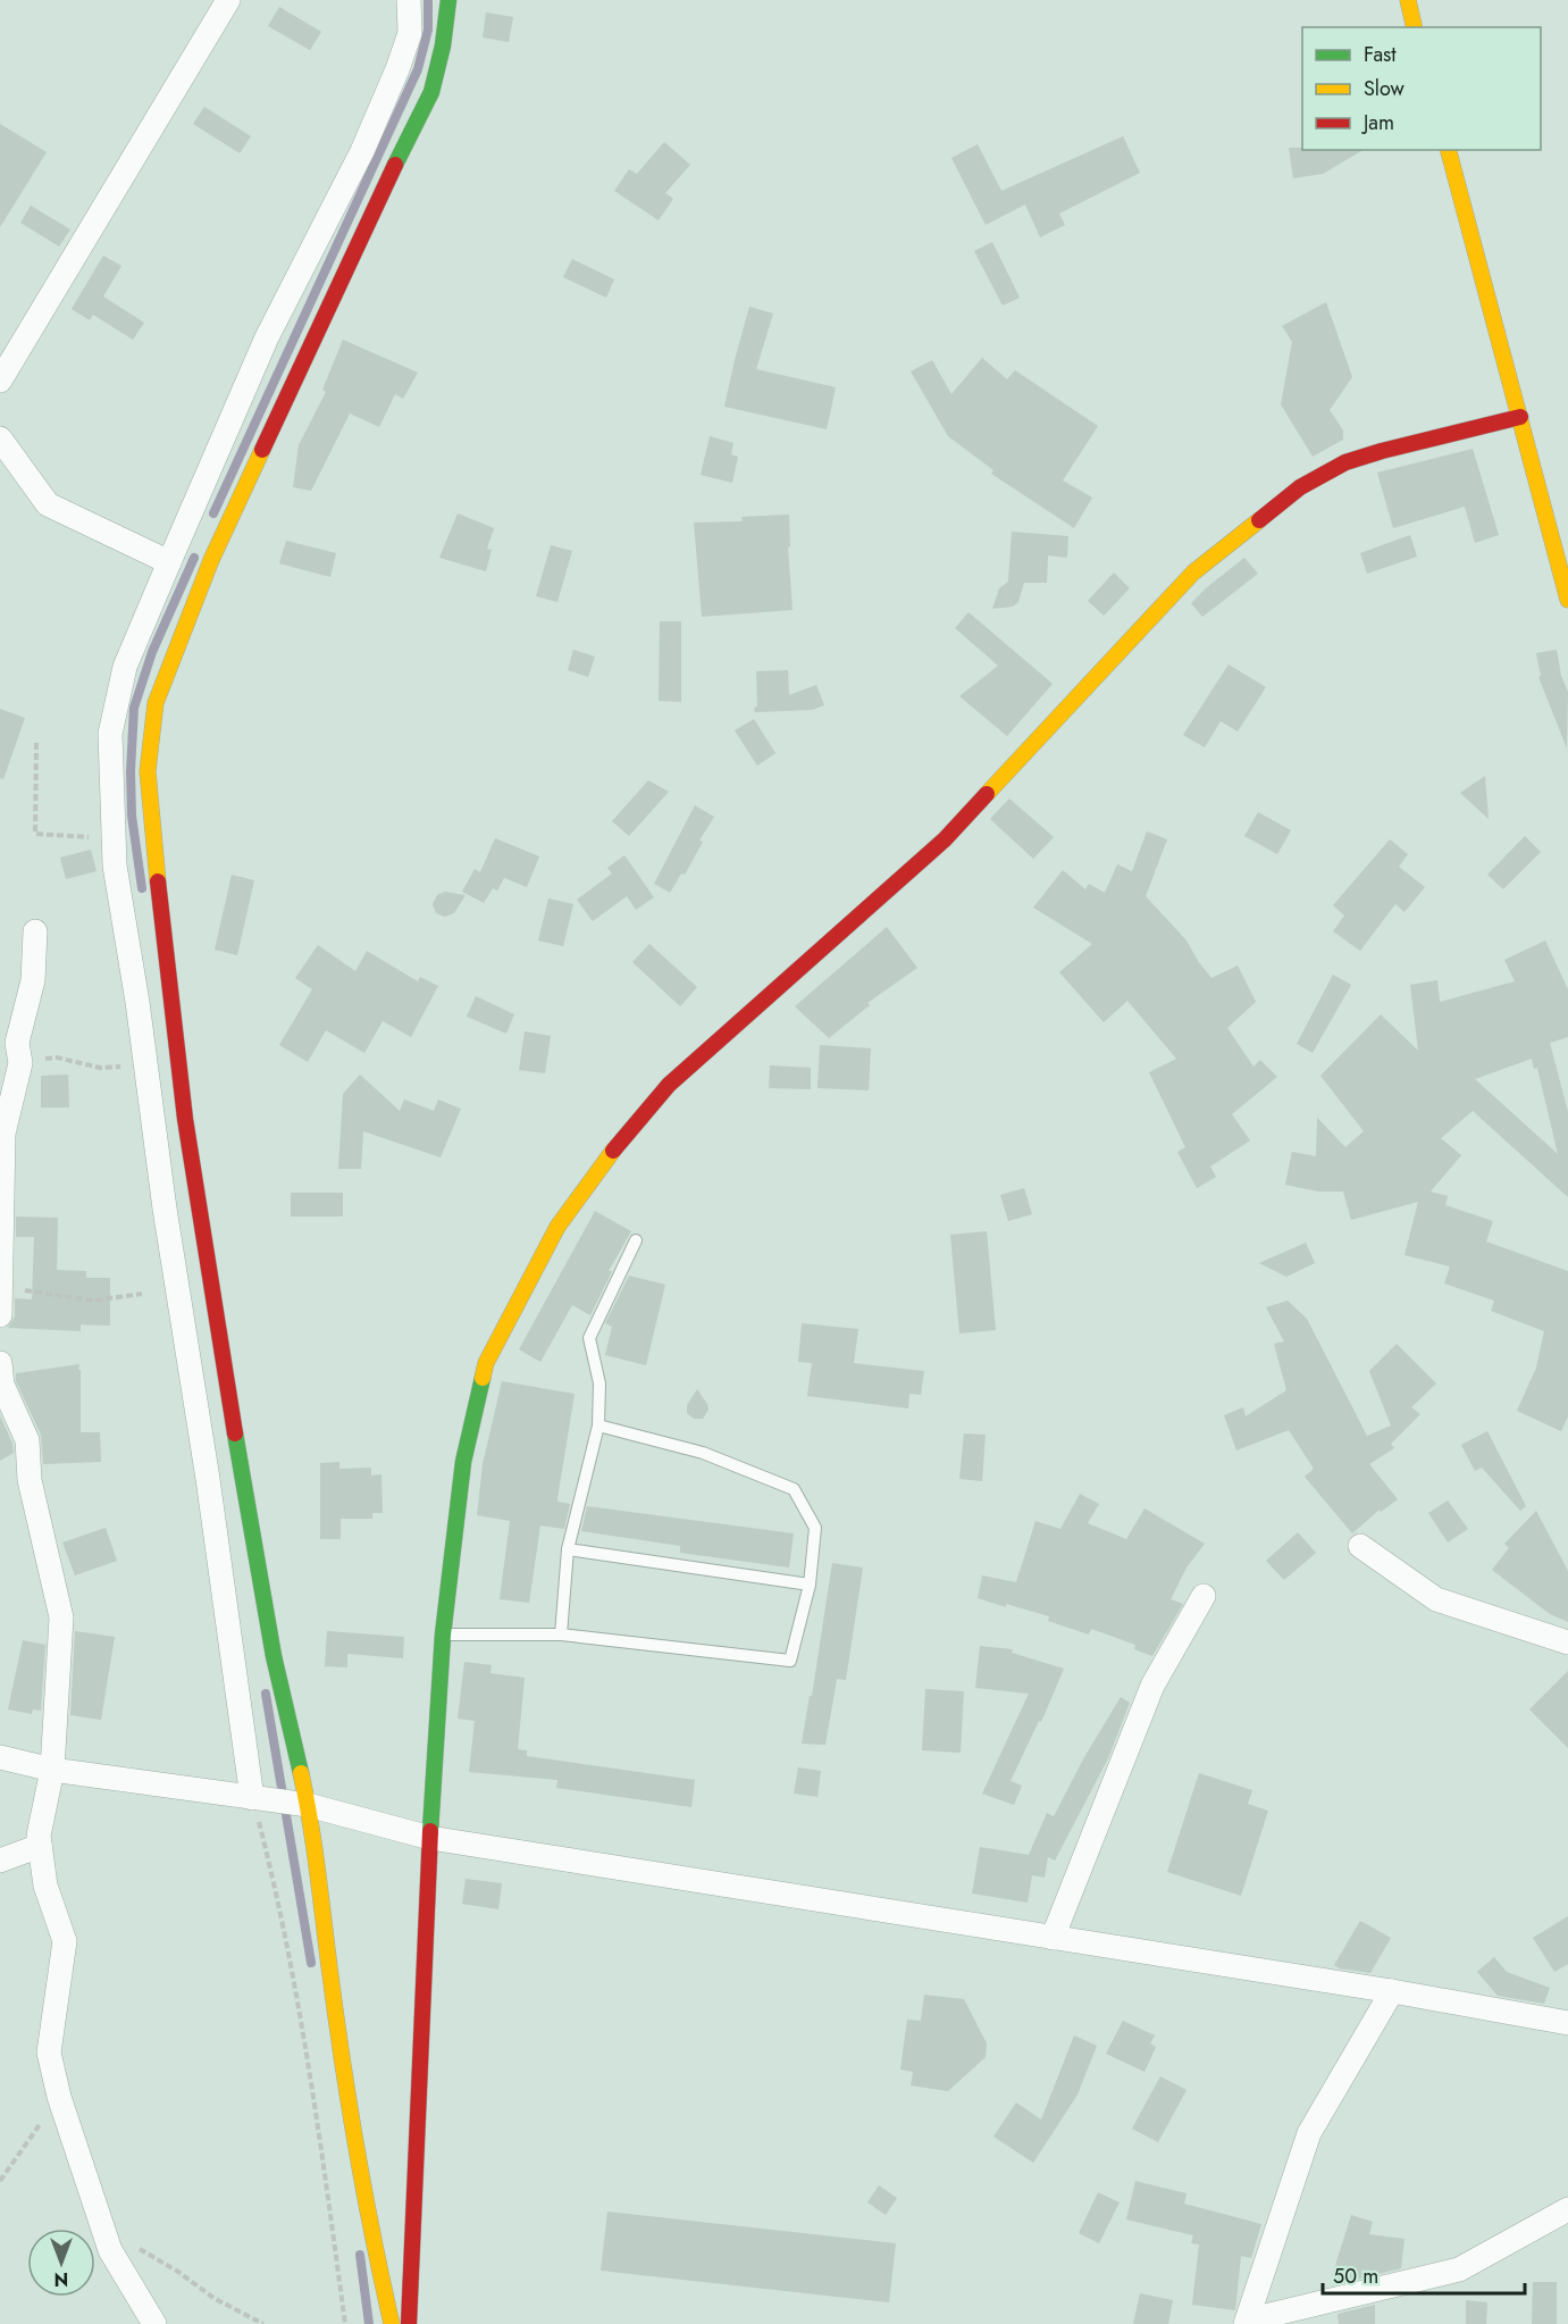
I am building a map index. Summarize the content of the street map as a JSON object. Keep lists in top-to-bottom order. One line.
{"legend":["Fast","Slow","Jam"],"scale_bar":"50 m","north":"bottom"}
